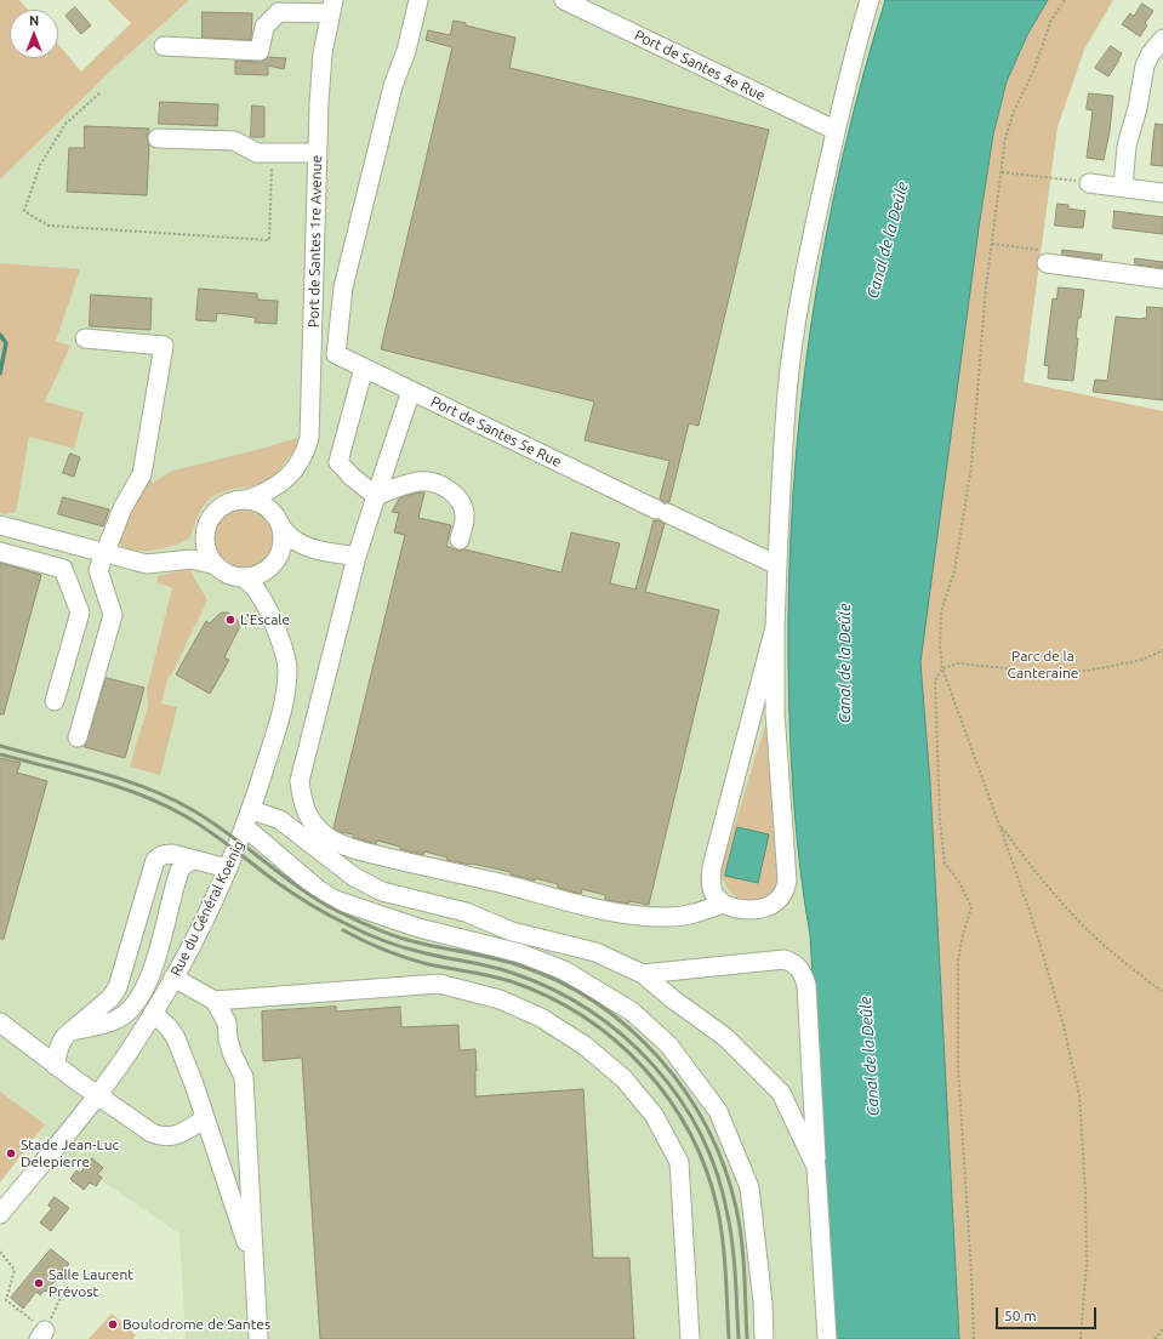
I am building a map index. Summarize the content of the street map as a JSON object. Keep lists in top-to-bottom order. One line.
{"streets":{"street":["Port de Santes 4e Rue","Port de Santes 1re Avenue","Port de Santes 5e Rue","Rue du Général Koenig"]},"crossings":[["Port de Santes 1re Avenue","Rue du Général Koenig"]],"water":["Canal de la Deûle"],"parks":["Parc de la Canteraine"],"places":["L'Escale","Stade Jean-Luc Delepierre","Salle Laurent Prévost","Boulodrome de Santes"],"scale_bar":"50 m","north":"top"}
